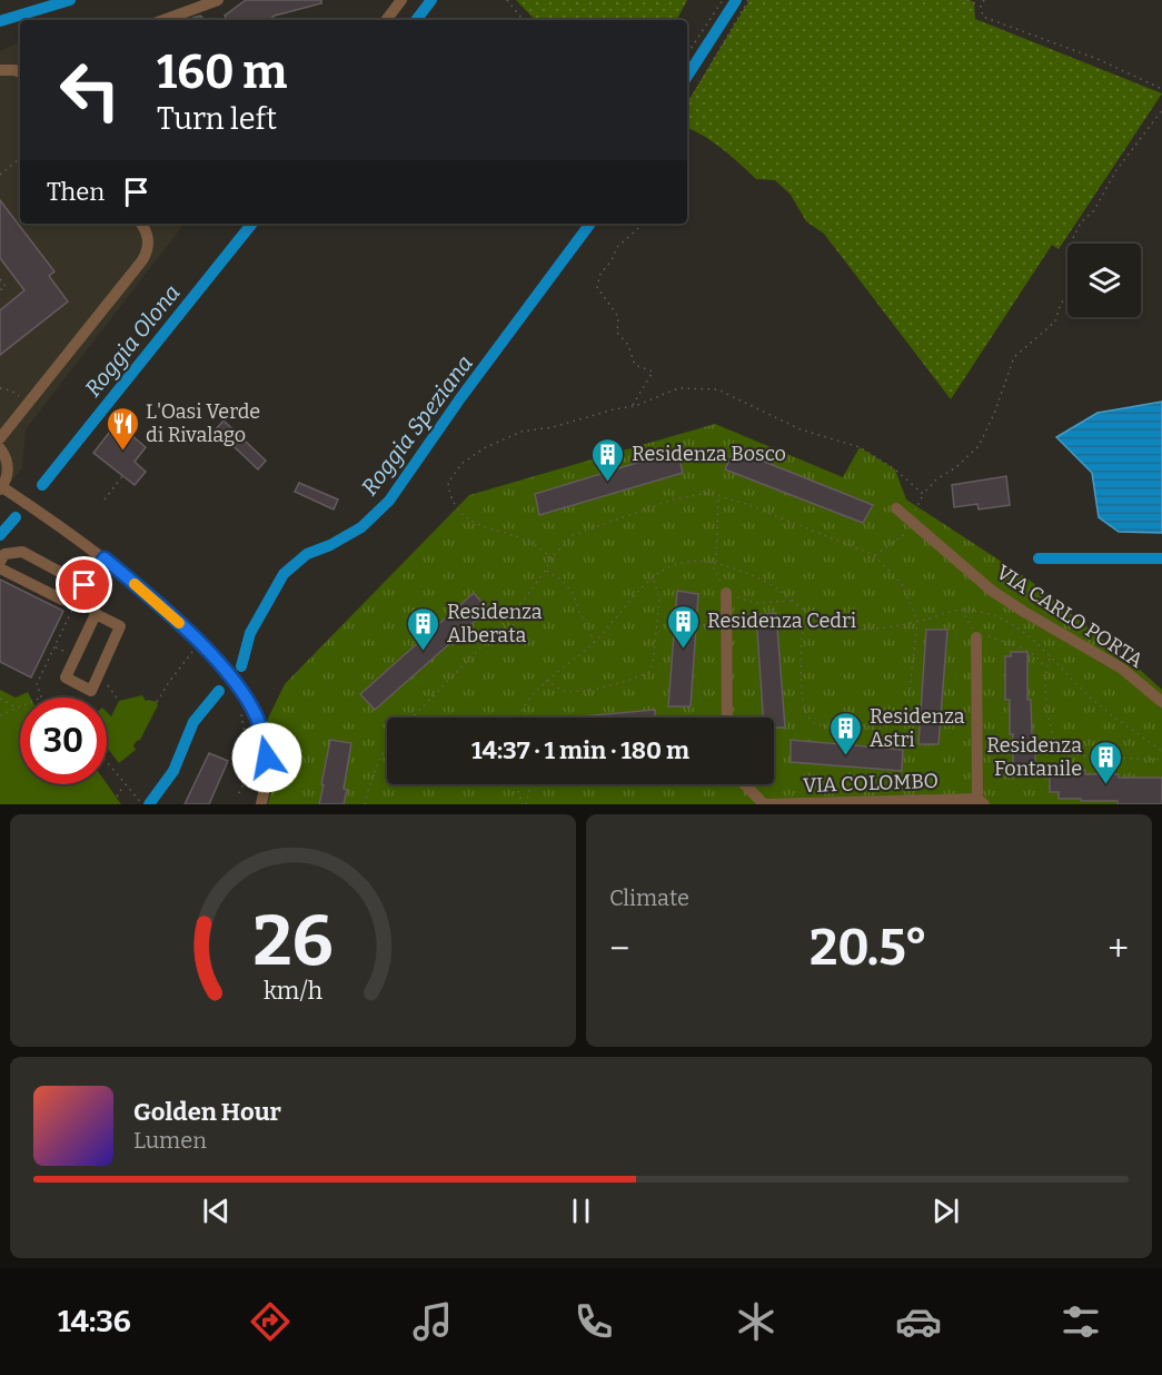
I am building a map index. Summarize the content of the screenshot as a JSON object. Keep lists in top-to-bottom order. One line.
{"streets":{"street":["VIA CARLO PORTA","VIA COLOMBO"]},"water":["Roggia Olona","Roggia Speziana"],"places":{"restaurant":["L'Oasi Verde di Rivalago"],"building":["Residenza Bosco","Residenza Cedri","Residenza Alberata","Residenza Astri","Residenza Fontanile"]},"page":{"turn":["160 m","Turn left"],"then":"Then","limit":"30","trip":"14:37 · 1 min · 180 m","tile":"Climate","heat":["−","20.5°","+"],"song":["Golden Hour","Lumen"],"tabs":"14:36","gauge":["26","km/h"]}}
